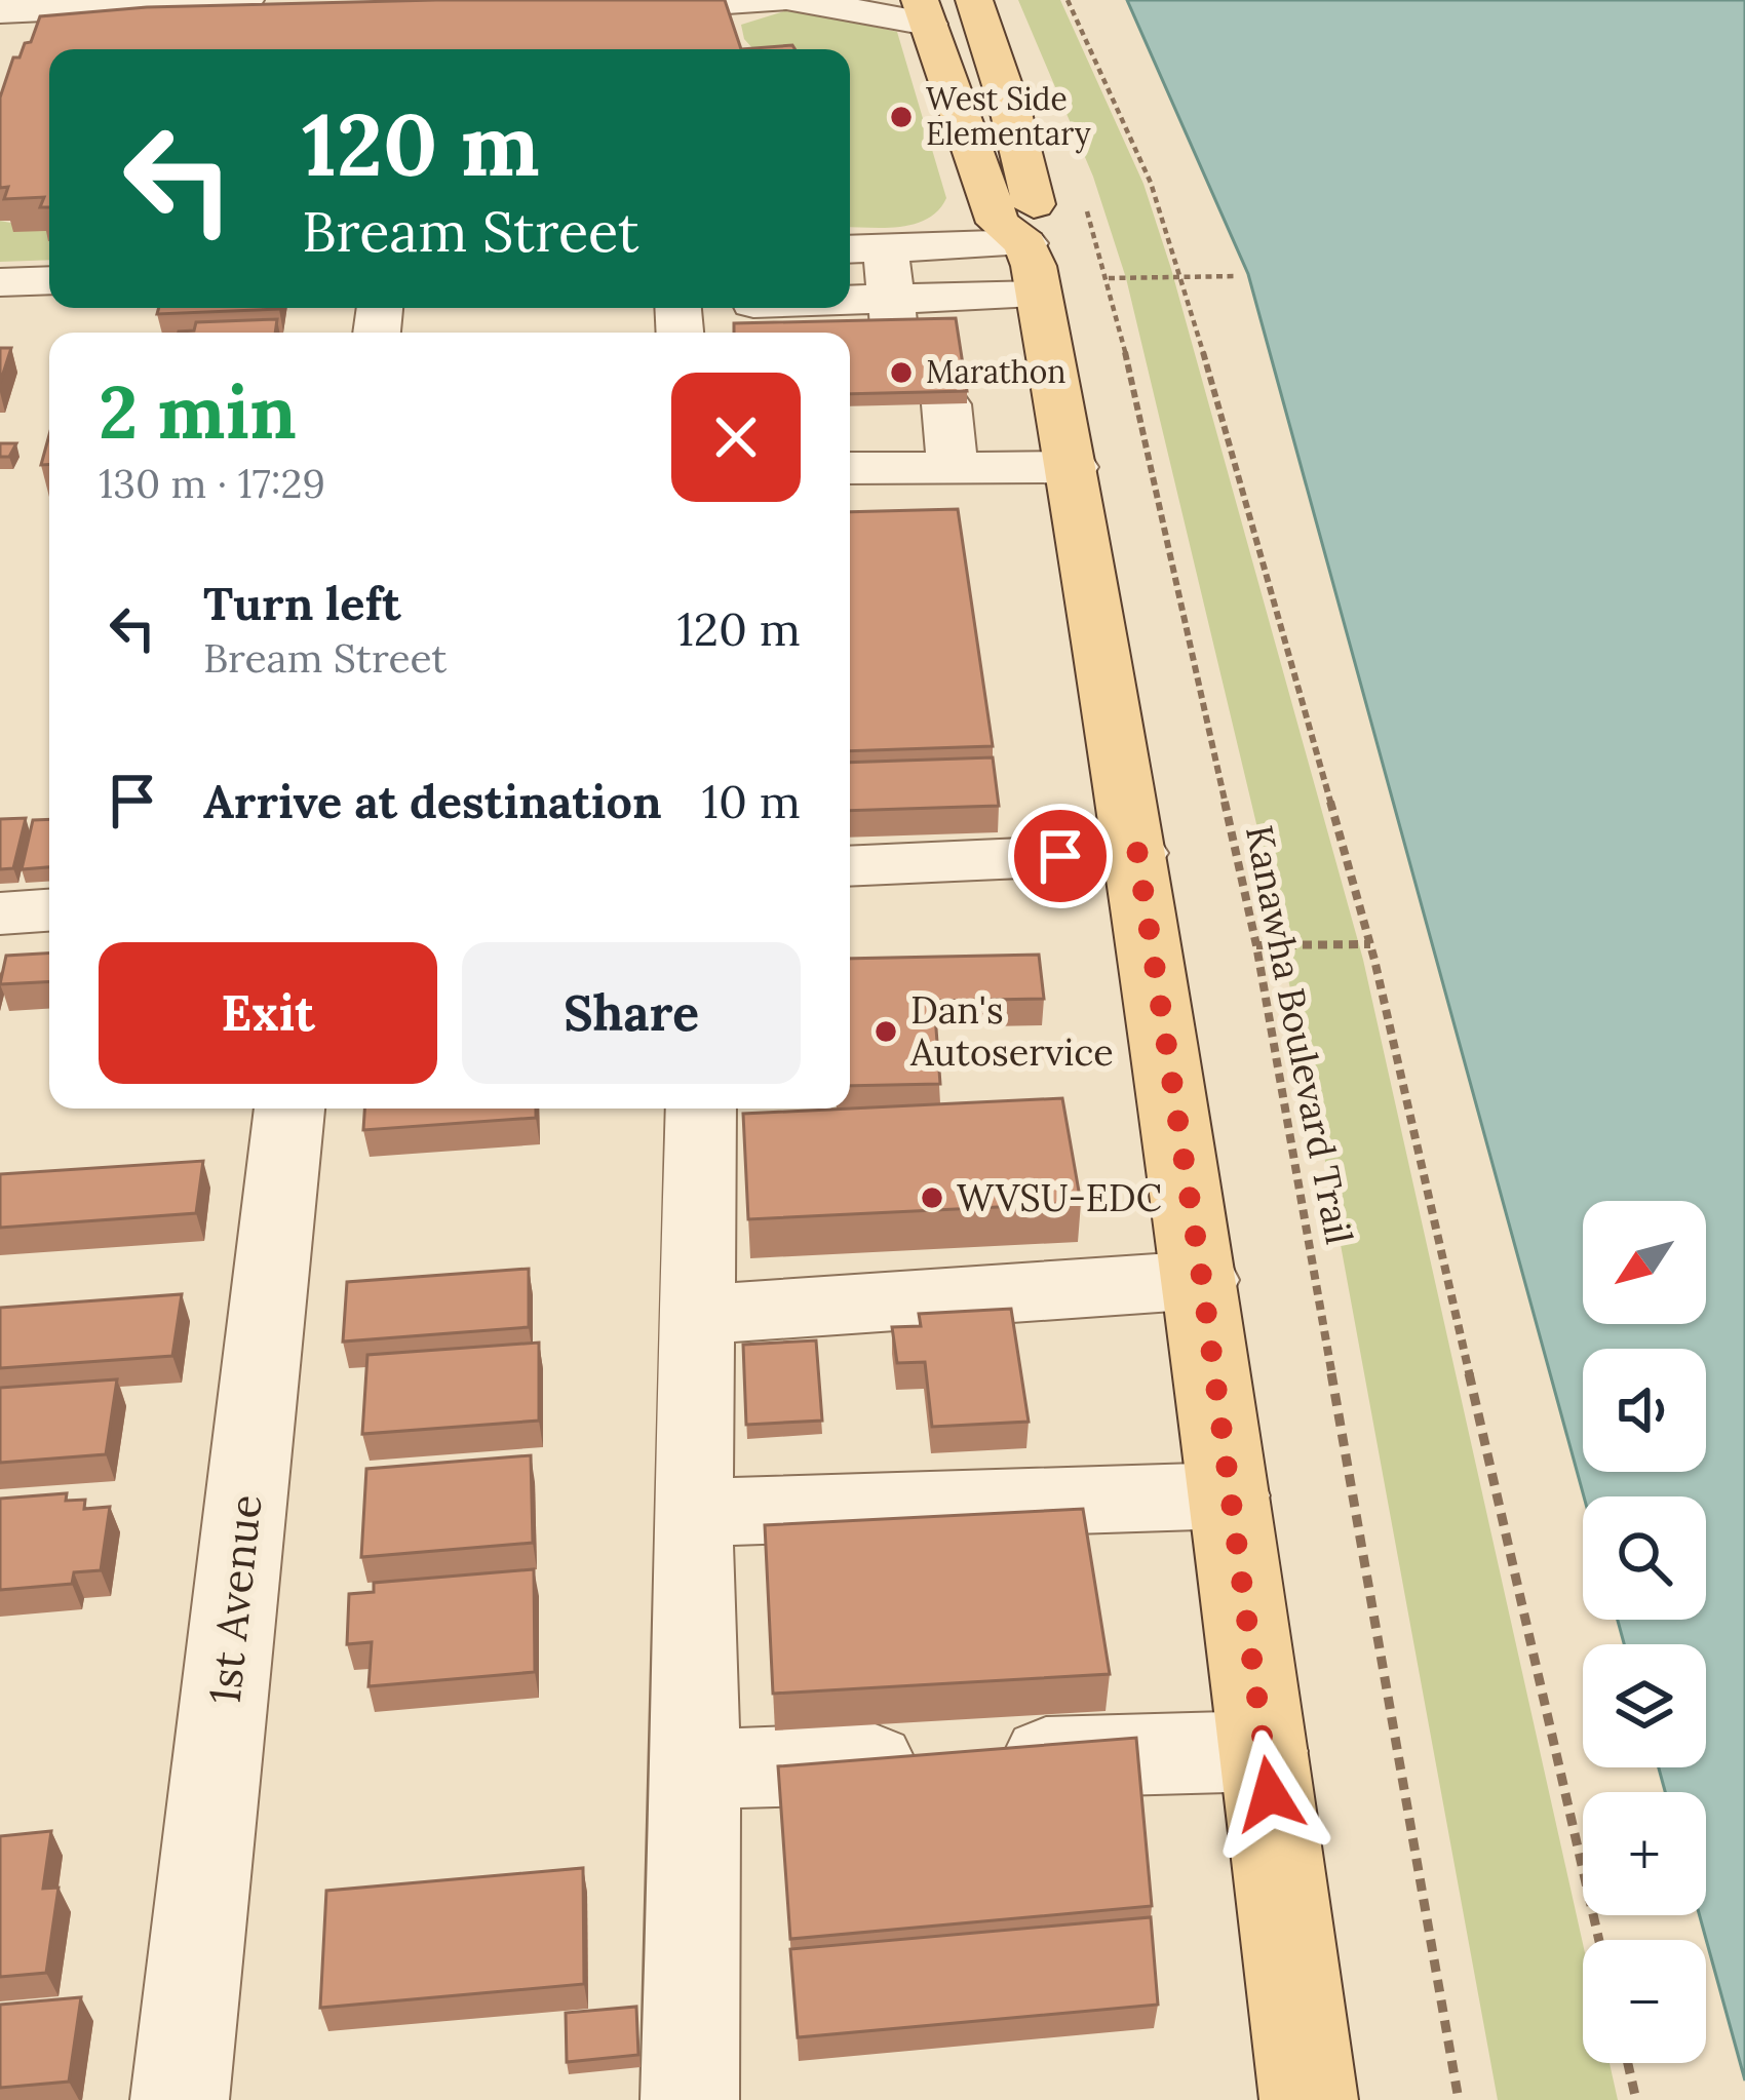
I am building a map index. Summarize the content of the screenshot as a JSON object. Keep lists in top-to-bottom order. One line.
{"streets":{"street":["1st Avenue"],"path":["Kanawha Boulevard Trail"]},"places":["West Side Elementary","Marathon","Dan's Autoservice","WVSU-EDC"],"north":"bottom left","page":{"turn":["120 m","Bream Street"],"heading":["2 min","130 m · 17:29"],"list":[{"name":"Turn left","note":"Bream Street","value":"120 m"},{"name":"Arrive at destination","value":"10 m"}],"buttons":["Exit","Share"],"map_buttons":["+","−"]}}
